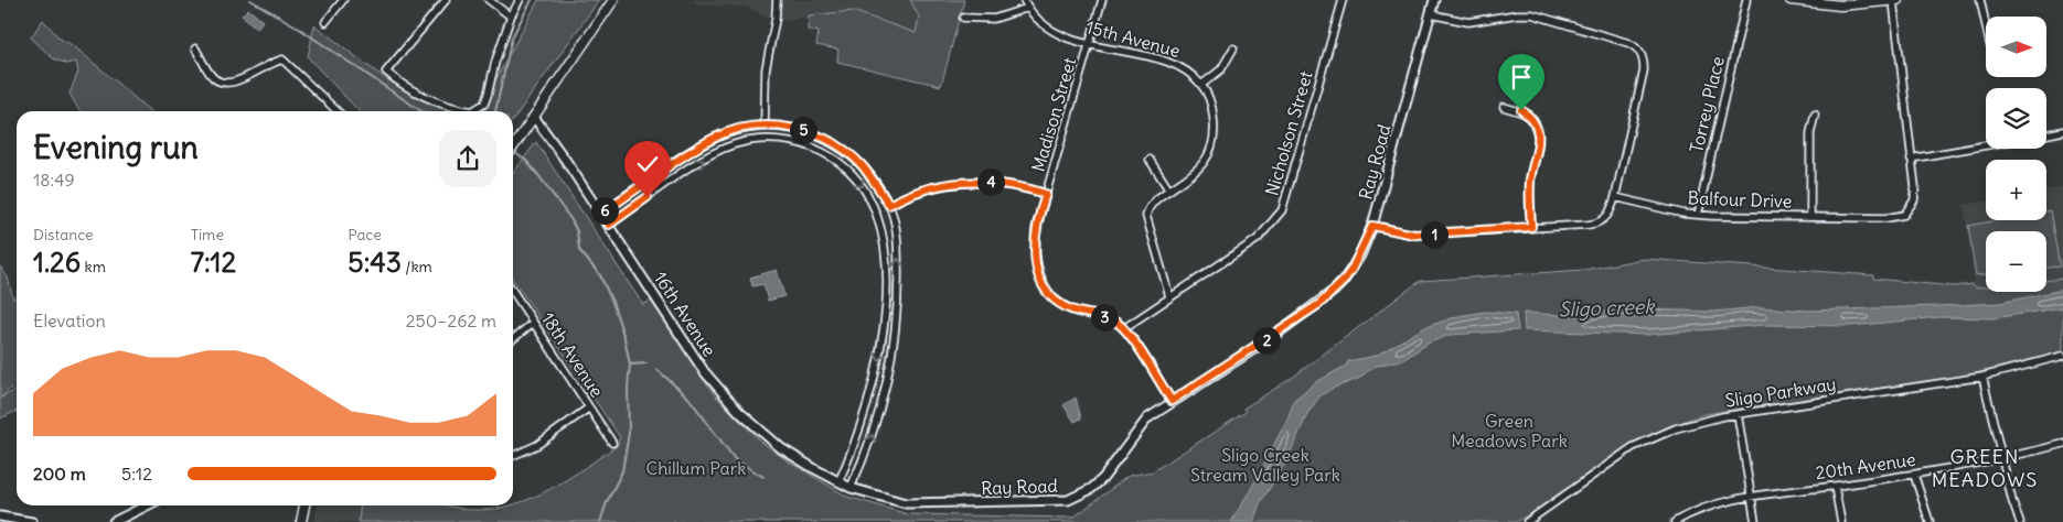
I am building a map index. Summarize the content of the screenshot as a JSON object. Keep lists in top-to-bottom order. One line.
{"streets":{"street":["15th Avenue","Torrey Place","Madison Street","Nicholson Street","Ray Road","Balfour Drive","16th Avenue","18th Avenue","Sligo Parkway","20th Avenue"]},"crossings":[["15th Avenue","Madison Street"],["15th Avenue","Nicholson Street"],["Torrey Place","Balfour Drive"],["Madison Street","Nicholson Street"],["Madison Street","Ray Road"],["Ray Road","16th Avenue"]],"districts":["GREEN MEADOWS"],"water":["Sligo creek"],"parks":["Green Meadows Park","Sligo Creek Stream Valley Park","Chillum Park"],"north":"right","page":{"map_buttons":["+","−"],"heading":["Evening run","18:49"],"pins":["5","4","6","1","3","2"],"stats":[["Distance","1.26 km"],["Time","7:12"],["Pace","5:43 /km"]],"chart":["Elevation","250–262 m"],"list":[{"name":"200 m","note":"5:12"}]}}
